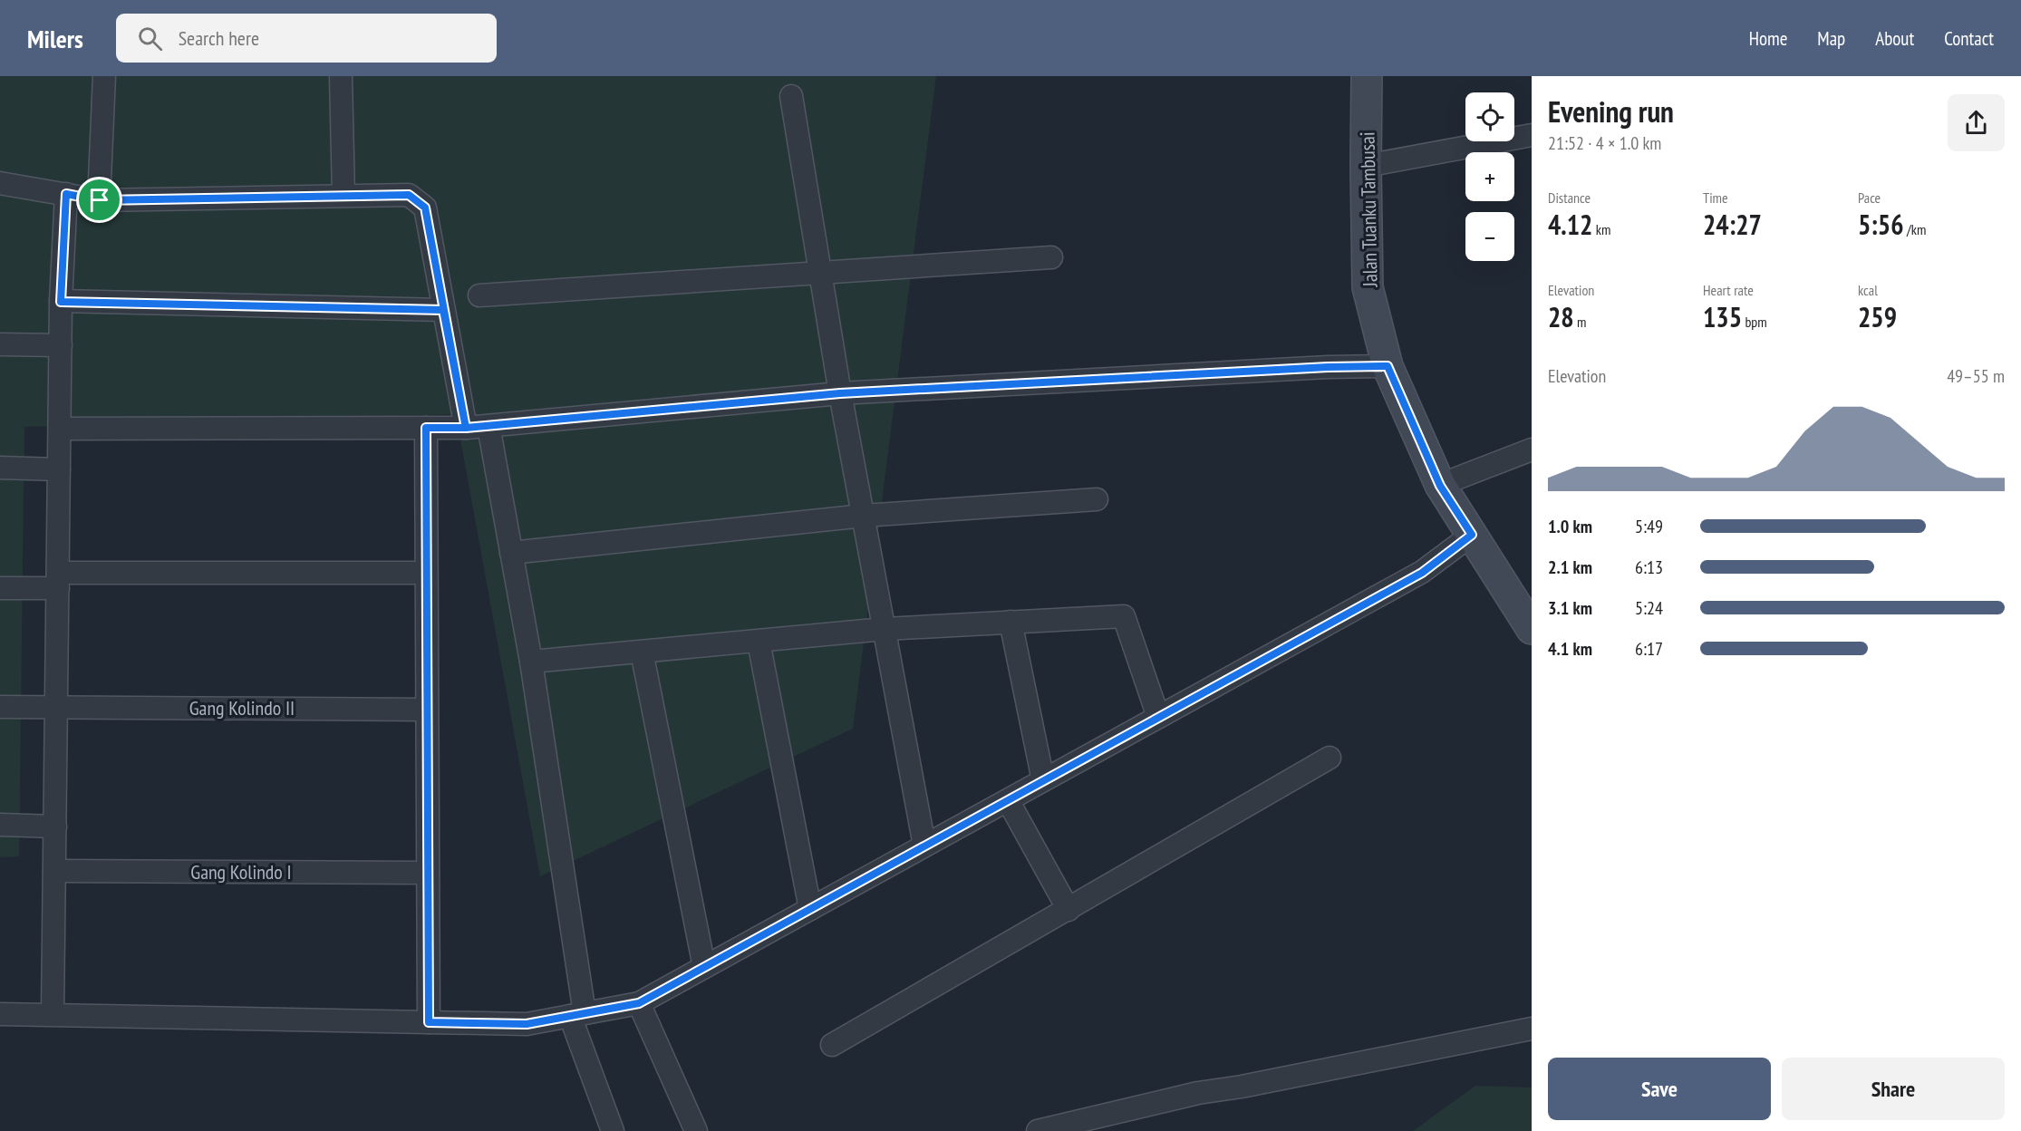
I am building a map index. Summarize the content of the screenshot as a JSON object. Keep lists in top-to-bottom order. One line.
{"streets":{"main road":["Jalan Tuanku Tambusai"],"street":["Gang Kolindo II","Gang Kolindo I"]},"page":{"header":"Milers","search":"Search here","nav":["Home","Map","About","Contact"],"heading":["Evening run","21:52 · 4 × 1.0 km"],"map_buttons":["+","−"],"stats":[["Distance","4.12 km"],["Time","24:27"],["Pace","5:56 /km"],["Elevation","28 m"],["Heart rate","135 bpm"],["kcal","259"]],"chart":["Elevation","49–55 m"],"list":[{"name":"1.0 km","note":"5:49"},{"name":"2.1 km","note":"6:13"},{"name":"3.1 km","note":"5:24"},{"name":"4.1 km","note":"6:17"}],"buttons":["Save","Share"]}}
